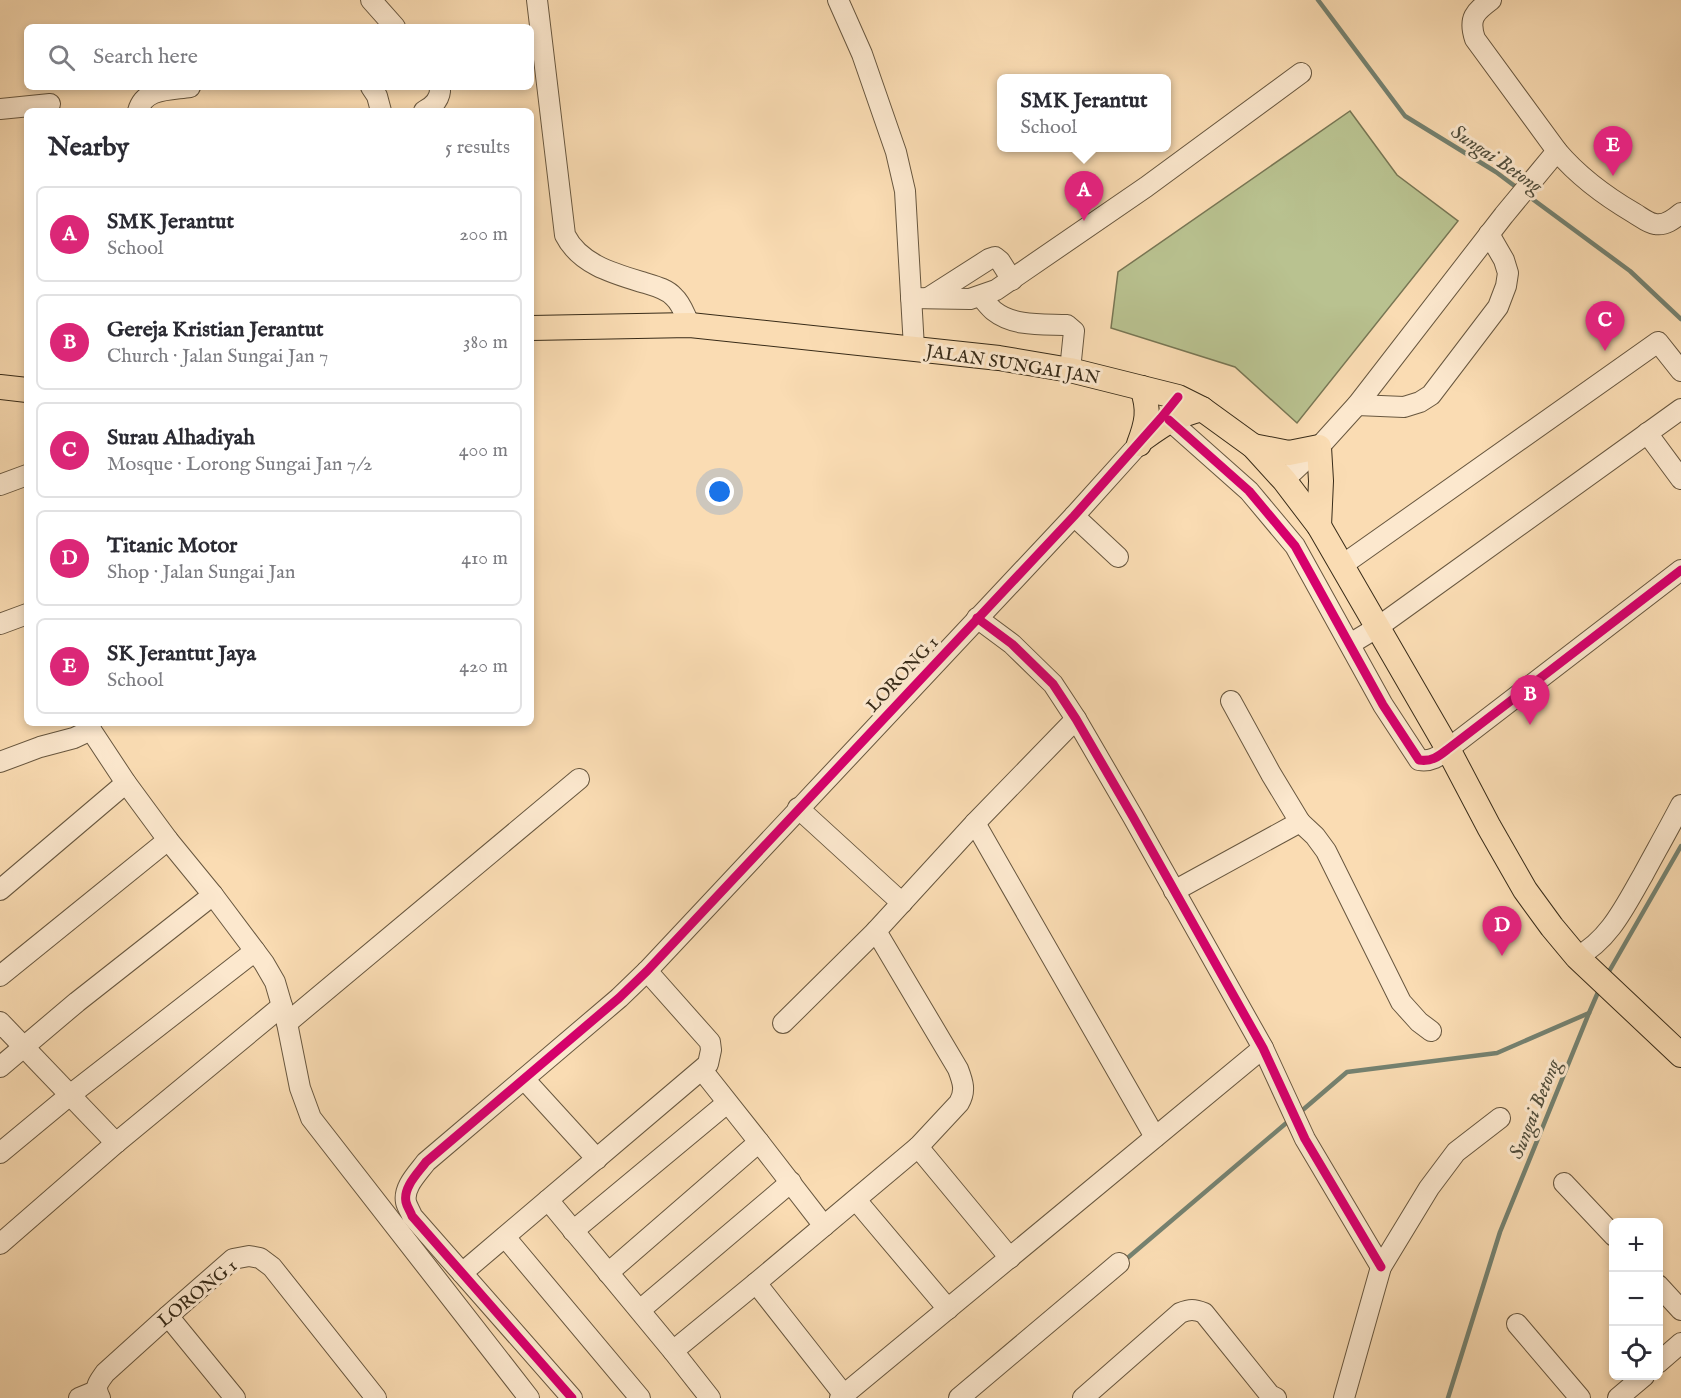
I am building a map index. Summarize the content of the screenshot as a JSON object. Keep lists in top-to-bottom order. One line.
{"streets":{"main road":["JALAN SUNGAI JAN"],"street":["LORONG 1"]},"crossings":[["JALAN SUNGAI JAN","LORONG 1"]],"water":["Sungai Betong"],"page":{"search":"Search here","popup":["SMK Jerantut","School"],"heading":["Nearby","5 results"],"pins":["E","A","C","B","D"],"list":[{"mark":"A","name":"SMK Jerantut","note":"School","value":"200 m"},{"mark":"B","name":"Gereja Kristian Jerantut","note":"Church · Jalan Sungai Jan 7","value":"380 m"},{"mark":"C","name":"Surau Alhadiyah","note":"Mosque · Lorong Sungai Jan 7/2","value":"400 m"},{"mark":"D","name":"Titanic Motor","note":"Shop · Jalan Sungai Jan","value":"410 m"},{"mark":"E","name":"SK Jerantut Jaya","note":"School","value":"420 m"}],"map_buttons":["+","−"]}}
